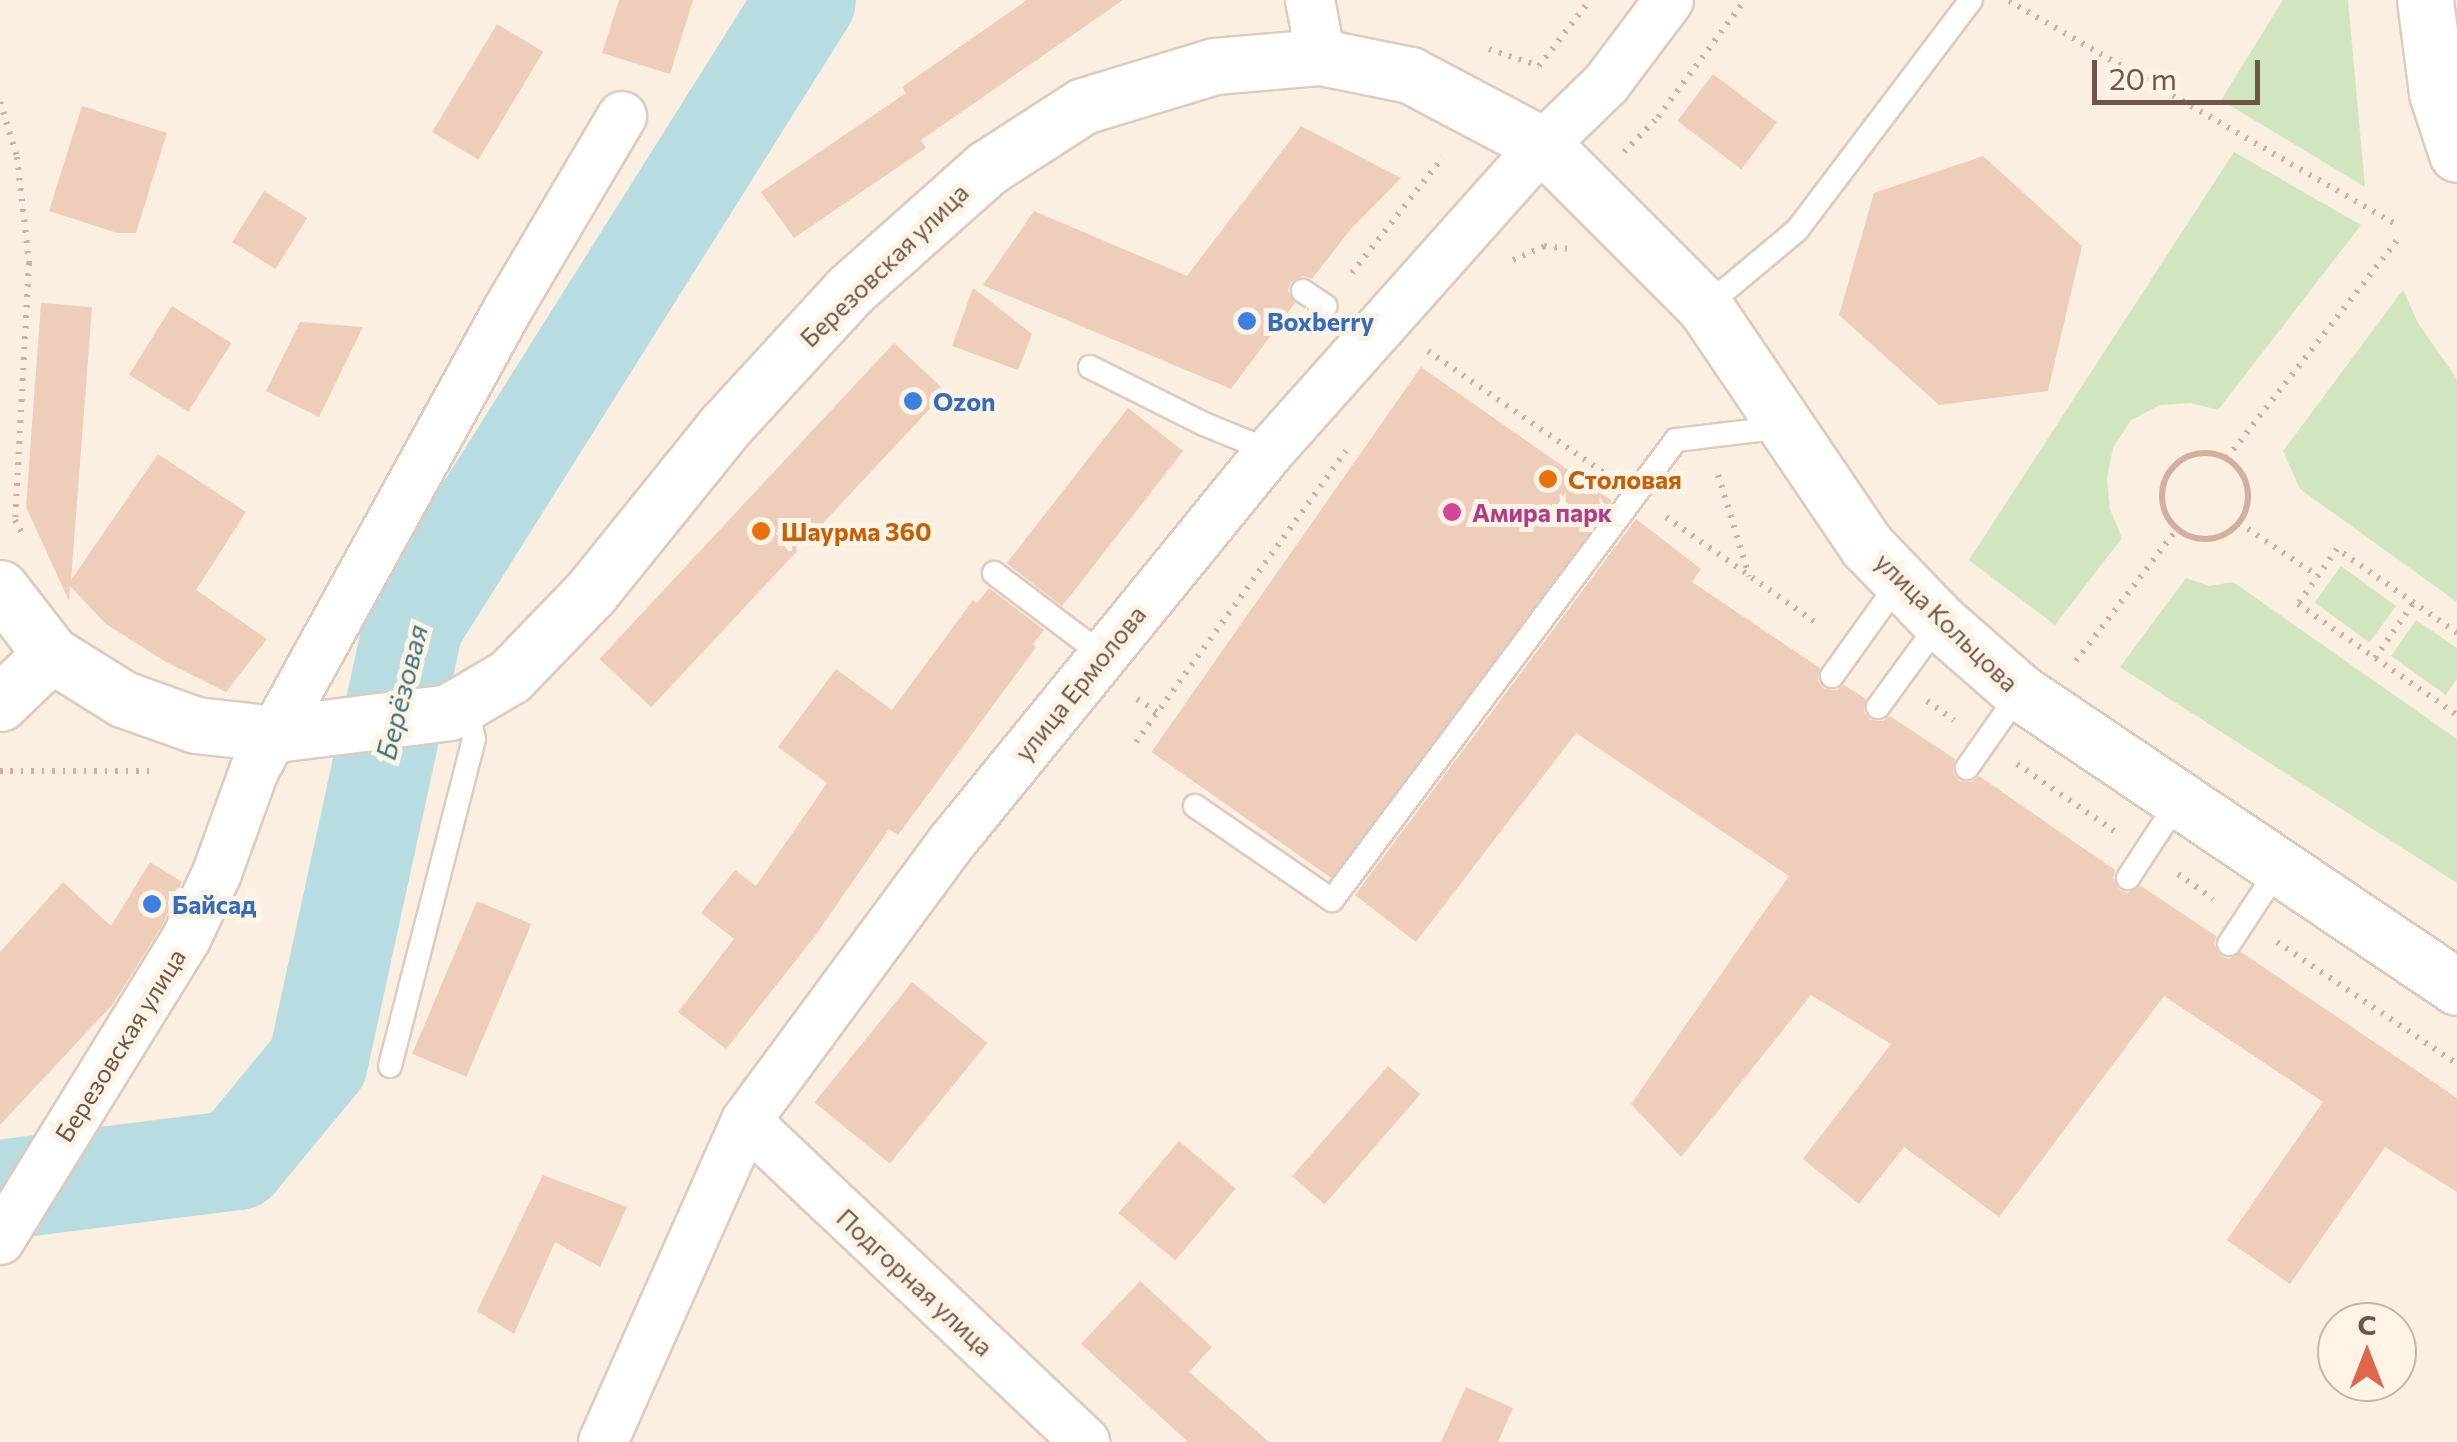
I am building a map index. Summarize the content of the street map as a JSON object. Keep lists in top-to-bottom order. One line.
{"streets":{"street":["Березовская улица","улица Кольцова","улица Ермолова","Подгорная улица"]},"crossings":[["Березовская улица","улица Кольцова"],["Березовская улица","улица Ермолова"],["улица Кольцова","улица Ермолова"],["улица Ермолова","Подгорная улица"]],"water":["Берёзовая"],"places":["Boxberry","Ozon","Столовая","Амира парк","Шаурма 360","Байсад"],"scale_bar":"20 m","north":"top"}
